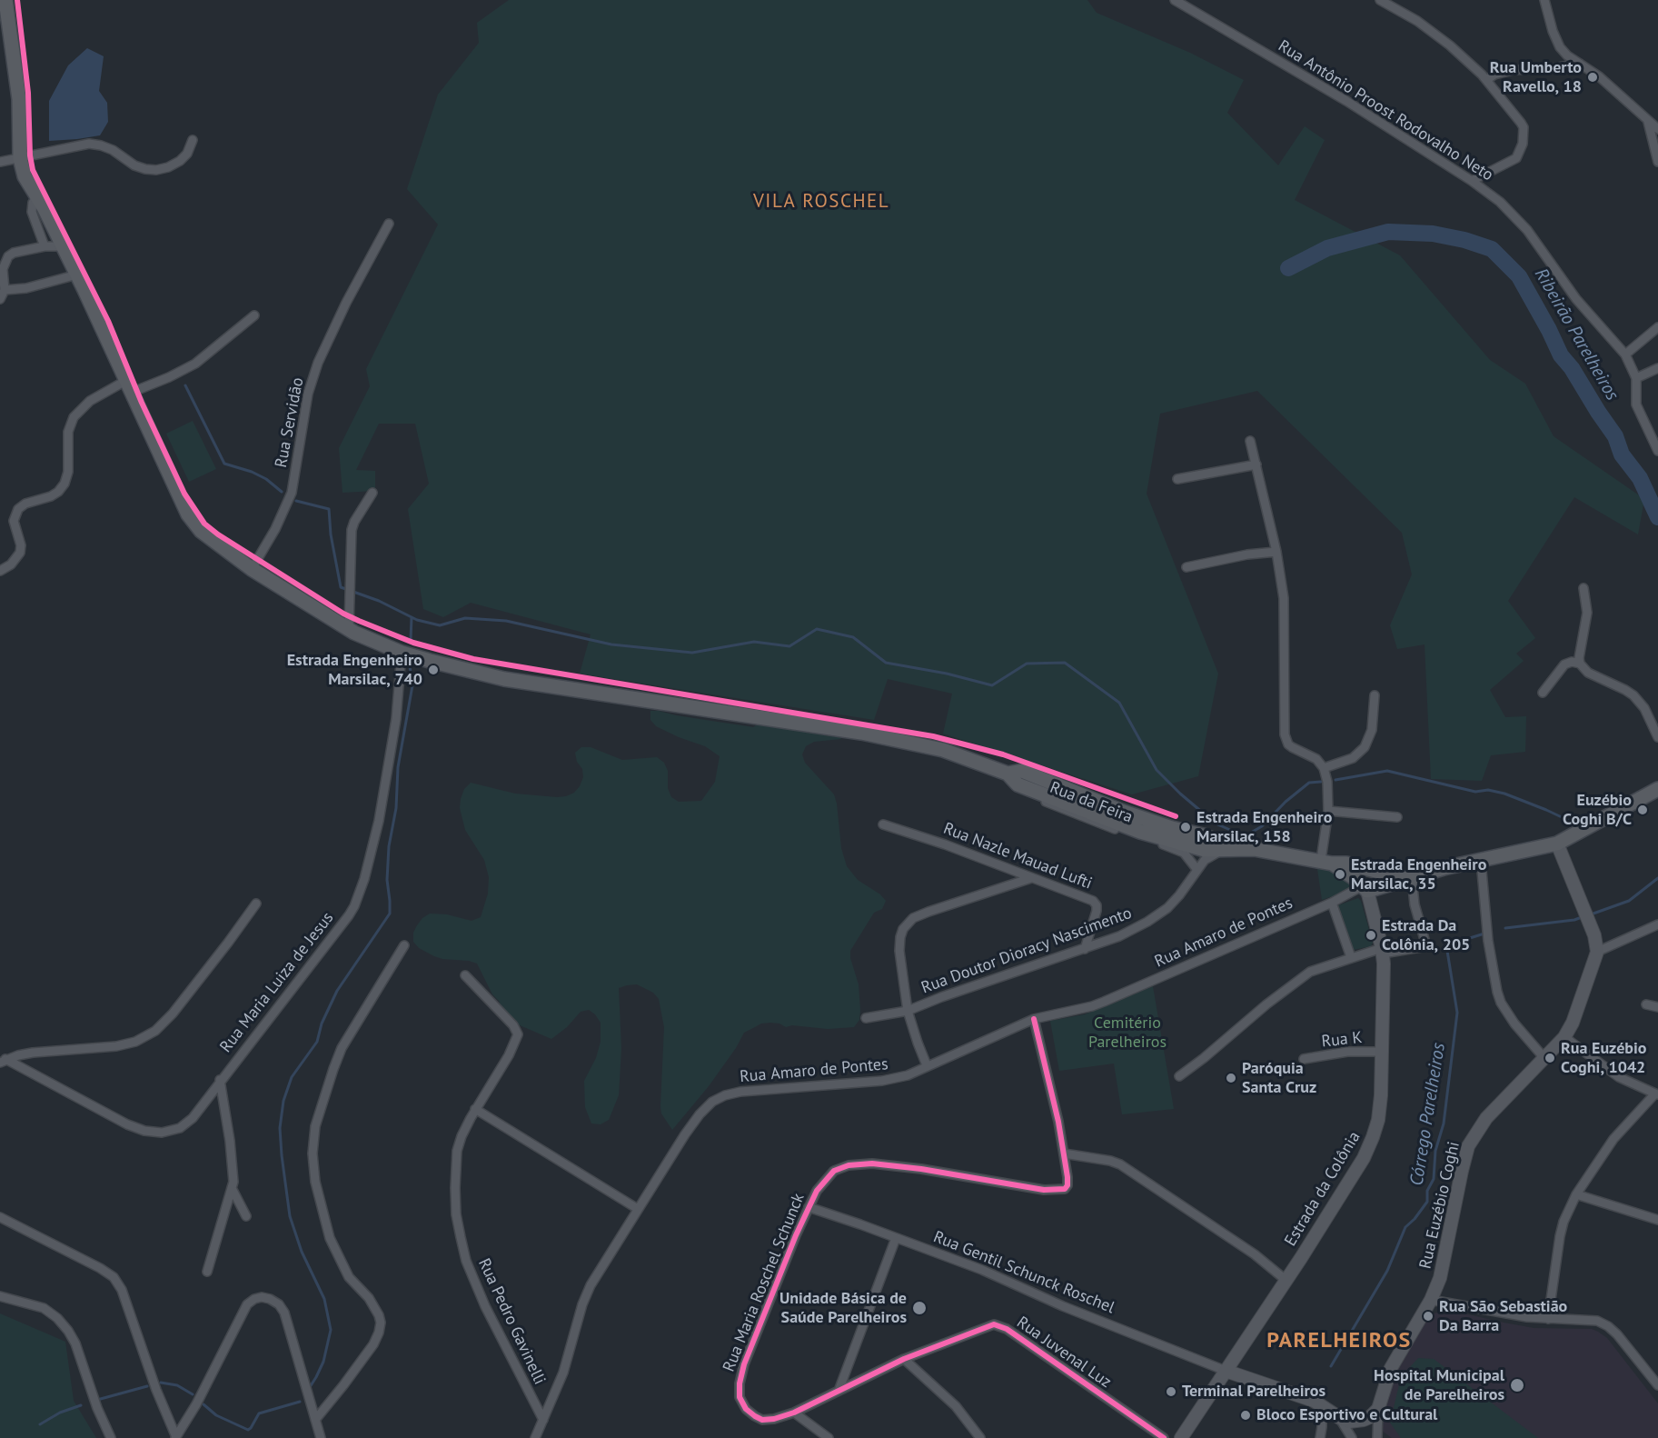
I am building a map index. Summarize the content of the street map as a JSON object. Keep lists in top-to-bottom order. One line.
{"streets":{"main road":["Estrada da Colônia","Rua Euzébio Coghi"],"street":["Rua Antônio Proost Rodovalho Neto","Rua Servidão","Rua Nazle Mauad Lufti","Rua Amaro de Pontes","Rua Doutor Dioracy Nascimento","Rua Maria Luiza de Jesus","Rua K","Rua Gentil Schunck Roschel","Rua Maria Roschel Schunck","Rua Pedro Gavinelli","Rua Juvenal Luz"],"cycle path":["Rua da Feira"]},"crossings":[["Rua Nazle Mauad Lufti","Rua Doutor Dioracy Nascimento"],["Rua Amaro de Pontes","Estrada da Colônia"],["Rua Amaro de Pontes","Rua Pedro Gavinelli"],["Rua K","Estrada da Colônia"],["Estrada da Colônia","Rua Gentil Schunck Roschel"],["Rua Gentil Schunck Roschel","Rua Maria Roschel Schunck"],["Rua Maria Roschel Schunck","Rua Juvenal Luz"]],"districts":["VILA ROSCHEL","PARELHEIROS"],"water":["Ribeirão Parelheiros","Córrego Parelheiros"],"parks":["Cemitério Parelheiros"],"places":["Rua Umberto Ravello, 18","Estrada Engenheiro Marsilac, 740","Euzébio Coghi B/C","Estrada Engenheiro Marsilac, 158","Estrada Engenheiro Marsilac, 35","Estrada Da Colônia, 205","Rua Euzébio Coghi, 1042","Paróquia Santa Cruz","Unidade Básica de Saúde Parelheiros","Rua São Sebastião Da Barra","Hospital Municipal de Parelheiros","Terminal Parelheiros","Bloco Esportivo e Cultural"]}
